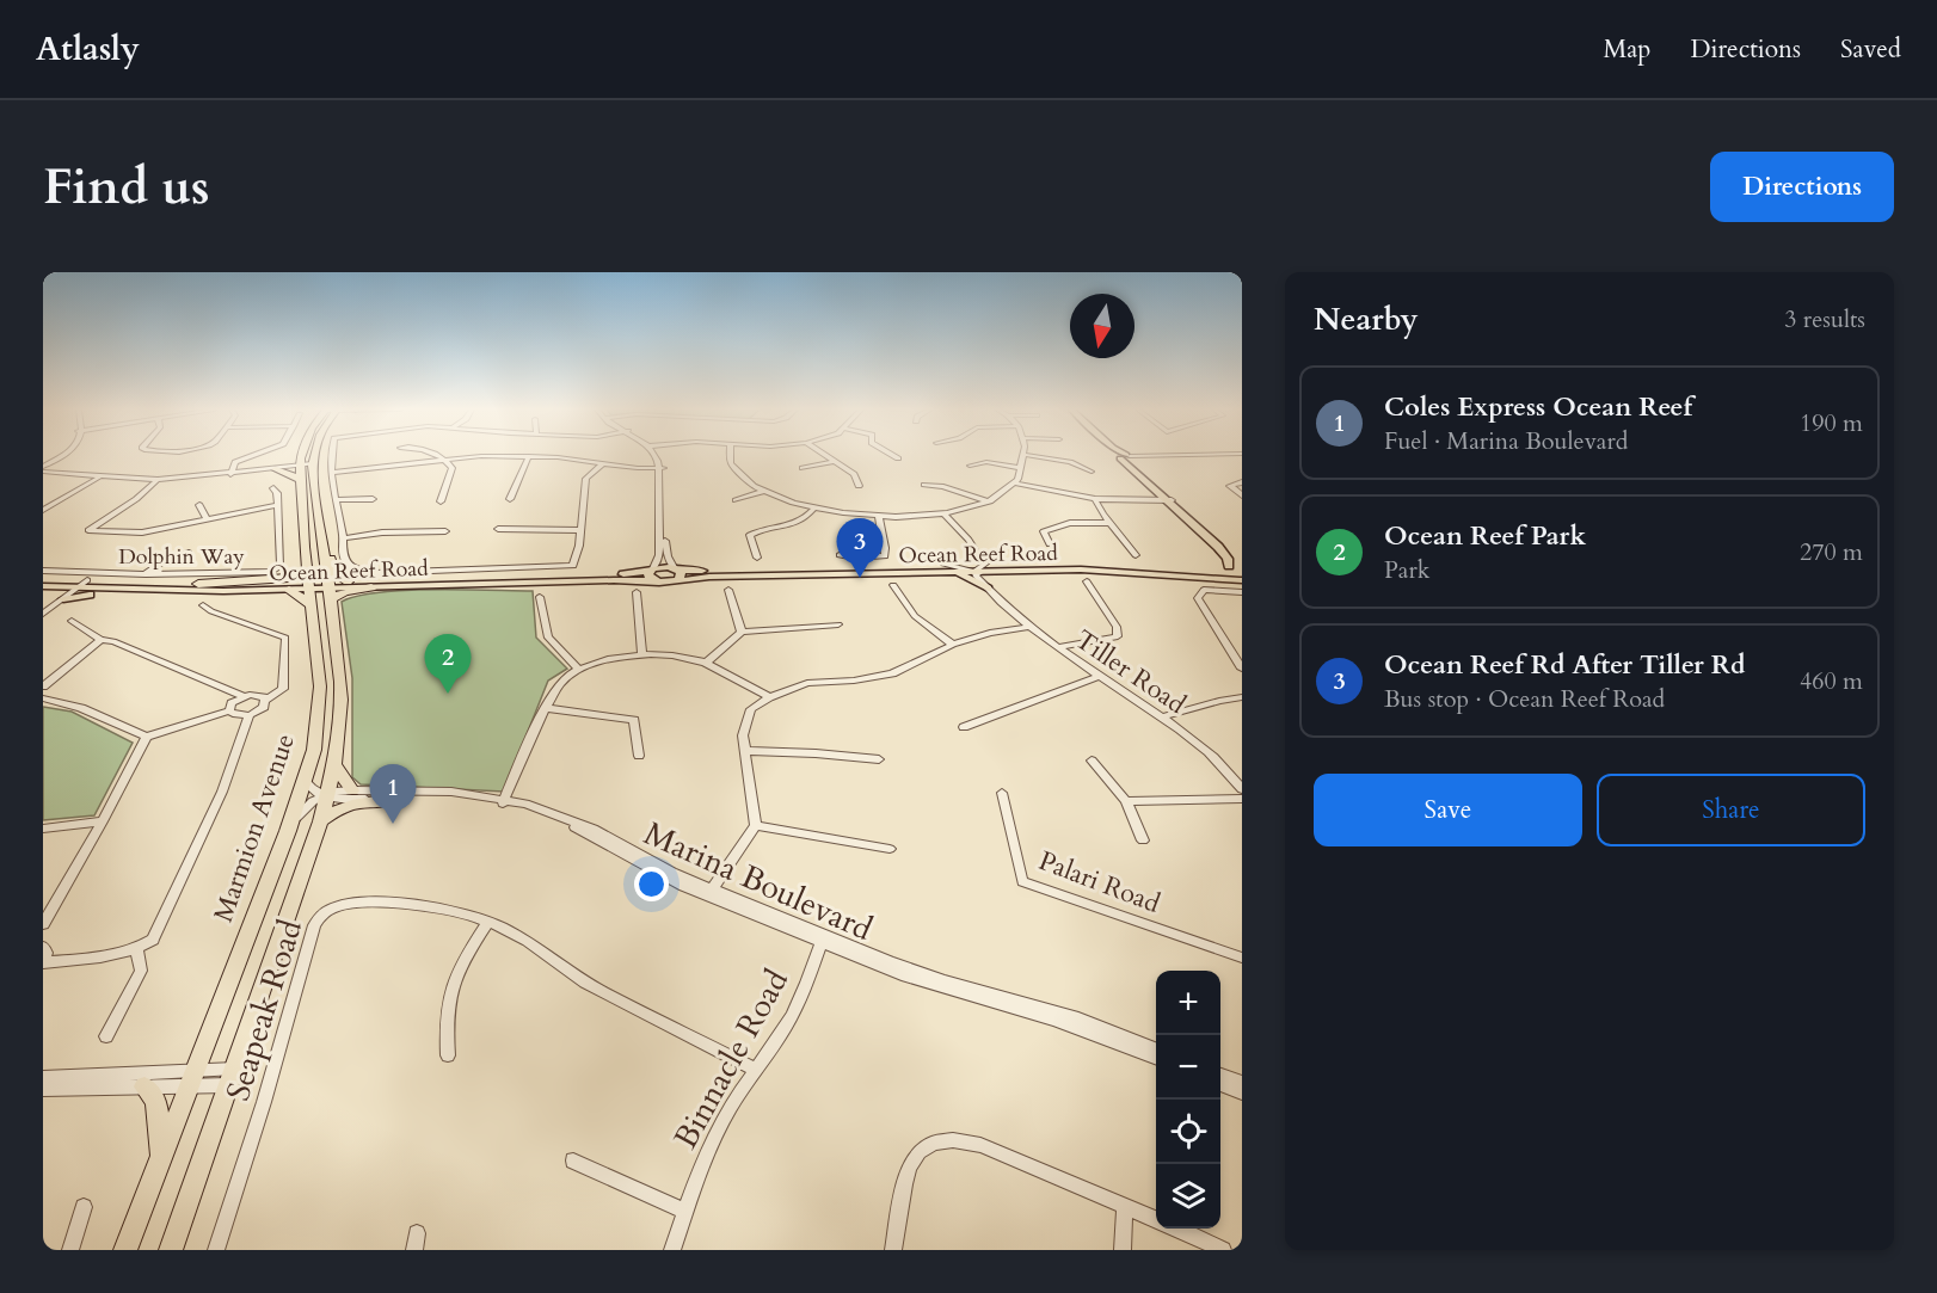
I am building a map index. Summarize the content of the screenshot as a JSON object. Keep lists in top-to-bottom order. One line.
{"streets":{"highway":["Marmion Avenue"],"main road":["Ocean Reef Road"],"street":["Dolphin Way","Tiller Road","Marina Boulevard","Palari Road","Seapeak Road","Binnacle Road"]},"crossings":[["Ocean Reef Road","Tiller Road"],["Ocean Reef Road","Marmion Avenue"],["Marmion Avenue","Marina Boulevard"],["Marina Boulevard","Binnacle Road"],["Seapeak Road","Binnacle Road"]],"north":"bottom","page":{"header":"Atlasly","nav":["Map","Directions","Saved"],"buttons":["Directions",["Save","Share"]],"title":"Find us","heading":["Nearby","3 results"],"list":[{"mark":"1","name":"Coles Express Ocean Reef","note":"Fuel · Marina Boulevard","value":"190 m"},{"mark":"2","name":"Ocean Reef Park","note":"Park","value":"270 m"},{"mark":"3","name":"Ocean Reef Rd After Tiller Rd","note":"Bus stop · Ocean Reef Road","value":"460 m"}],"pins":["3","2","1"],"map_buttons":["+","−"]}}
